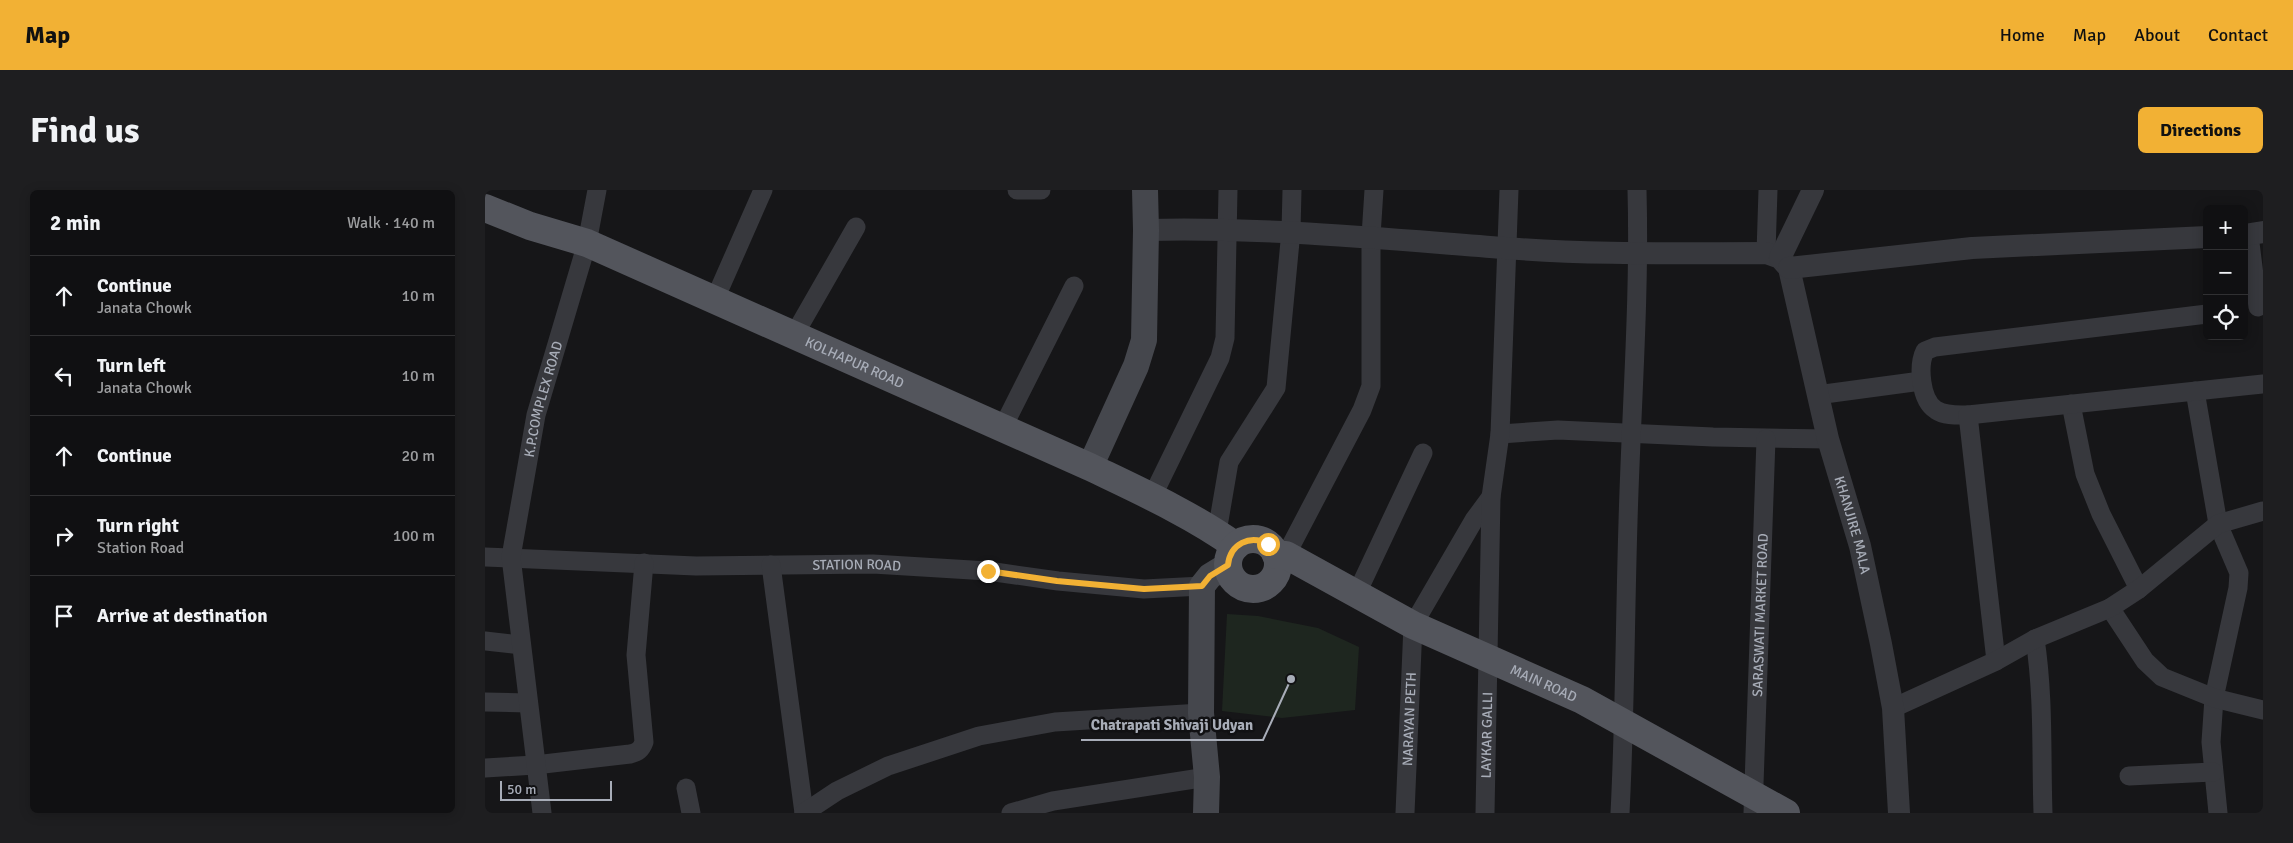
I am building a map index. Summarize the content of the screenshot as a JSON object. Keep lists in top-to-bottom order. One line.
{"streets":{"main road":["KOLHAPUR ROAD","MAIN ROAD"],"street":["K.P.COMPLEX ROAD","KHANJIRE MALA","STATION ROAD","SARASWATI MARKET ROAD","NARAYAN PETH","LAYKAR GALLI"]},"crossings":[["KOLHAPUR ROAD","K.P.COMPLEX ROAD"],["KOLHAPUR ROAD","MAIN ROAD"],["K.P.COMPLEX ROAD","STATION ROAD"],["SARASWATI MARKET ROAD","MAIN ROAD"],["MAIN ROAD","NARAYAN PETH"],["MAIN ROAD","LAYKAR GALLI"]],"places":["Chatrapati Shivaji Udyan"],"scale_bar":"50 m","page":{"header":"Map","nav":["Home","Map","About","Contact"],"buttons":"Directions","title":"Find us","heading":["2 min","Walk · 140 m"],"map_buttons":["+","−"],"list":[["Continue","Janata Chowk","10 m"],["Turn left","Janata Chowk","10 m"],["Continue","20 m"],["Turn right","Station Road","100 m"],"Arrive at destination"],"scale":"50 m"}}
